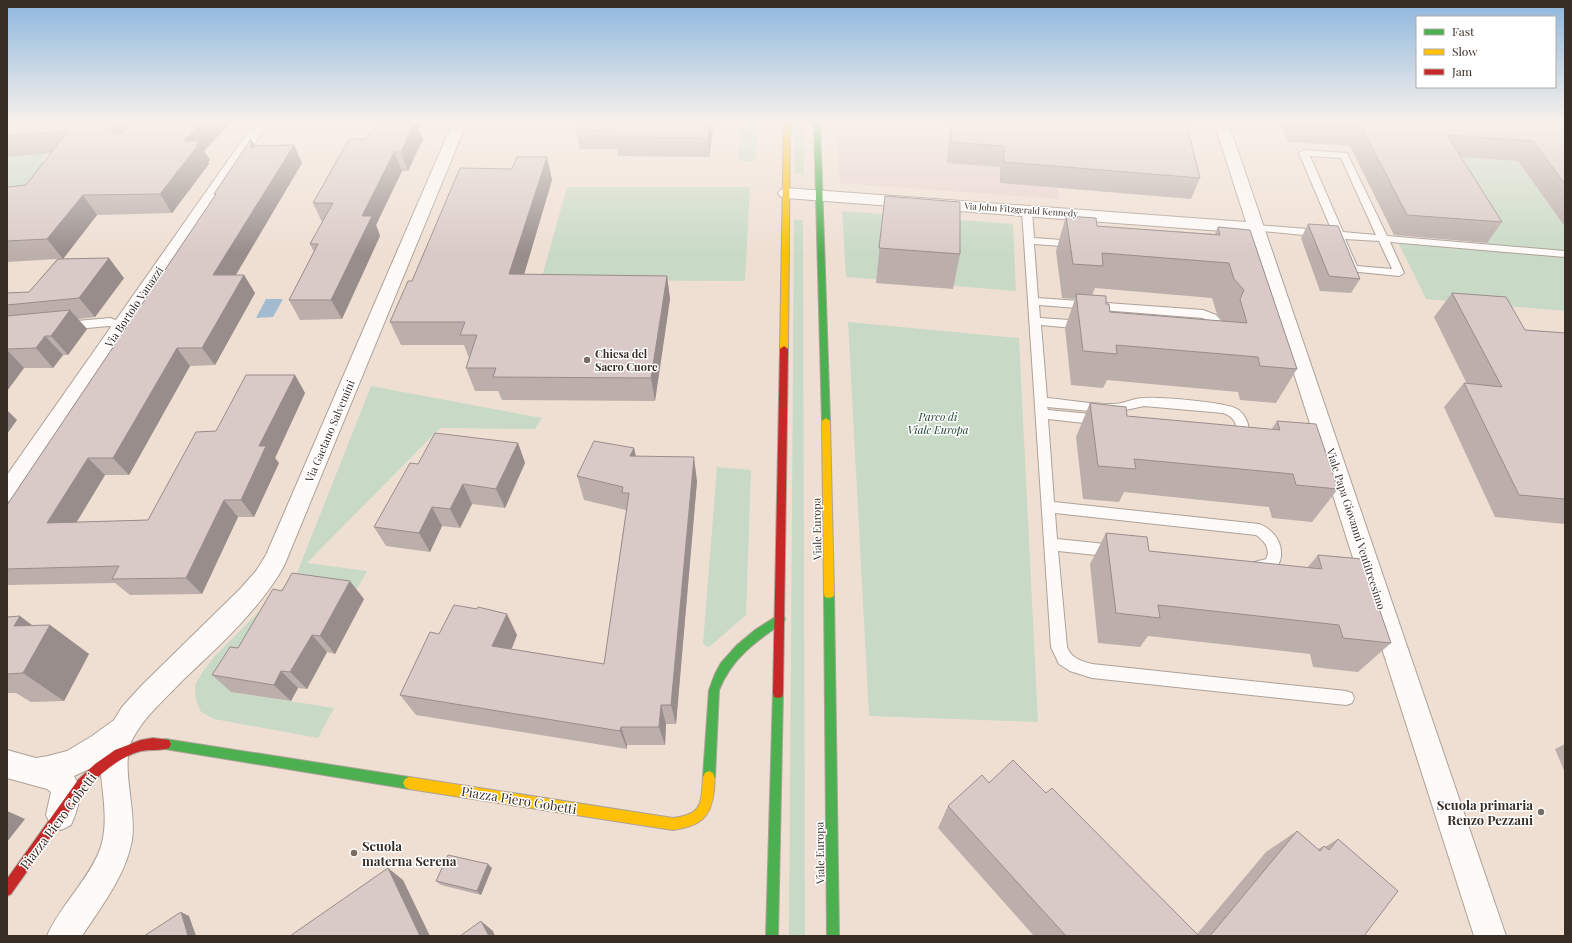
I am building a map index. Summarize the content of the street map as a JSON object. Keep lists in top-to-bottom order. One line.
{"streets":{"street":["Via John Fitzgerald Kennedy","Via Bortolo Vanazzi","Via Gaetano Salvemini","Viale Europa","Viale Papa Giovanni Ventitreesimo","Piazza Piero Gobetti"]},"crossings":[["Via John Fitzgerald Kennedy","Viale Europa"],["Via John Fitzgerald Kennedy","Viale Papa Giovanni Ventitreesimo"],["Via Gaetano Salvemini","Piazza Piero Gobetti"]],"parks":["Parco di Viale Europa"],"places":["Chiesa del Sacro Cuore","Scuola primaria Renzo Pezzani","Scuola materna Serena"],"legend":["Fast","Slow","Jam"]}
